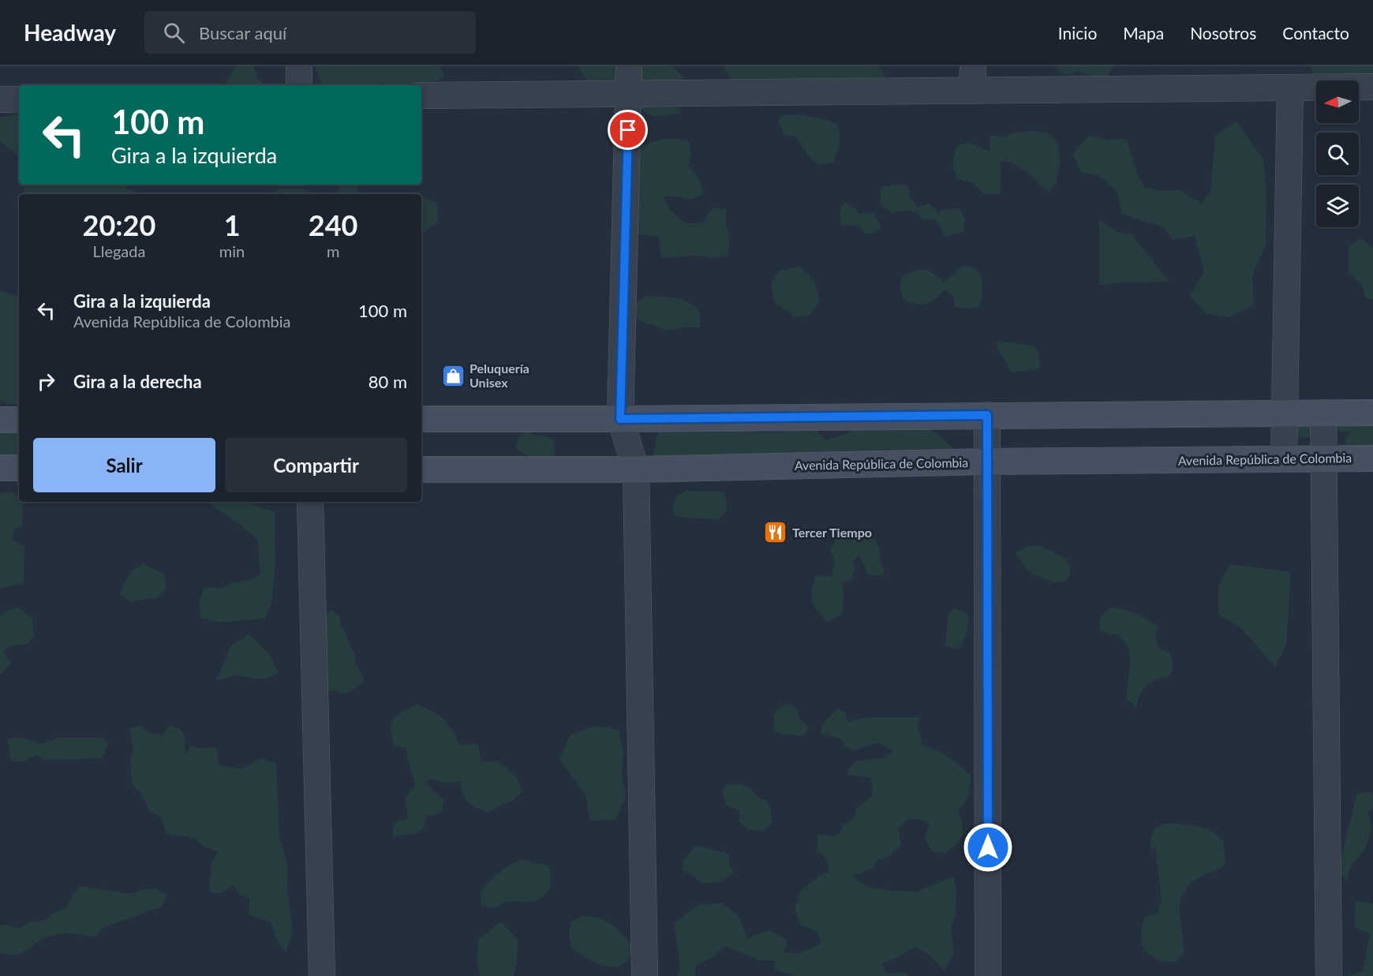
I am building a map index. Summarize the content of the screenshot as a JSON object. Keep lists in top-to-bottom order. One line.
{"streets":{"street":["Avenida República de Colombia"]},"places":{"shop":["Peluquería Unisex"],"restaurant":["Tercer Tiempo"]},"north":"left","page":{"header":"Headway","search":"Buscar aquí","nav":["Inicio","Mapa","Nosotros","Contacto"],"turn":["100 m","Gira a la izquierda"],"eta":["20:20","Llegada","1","min","240","m"],"list":[{"name":"Gira a la izquierda","note":"Avenida República de Colombia","value":"100 m"},{"name":"Gira a la derecha","value":"80 m"}],"buttons":["Salir","Compartir"]}}
